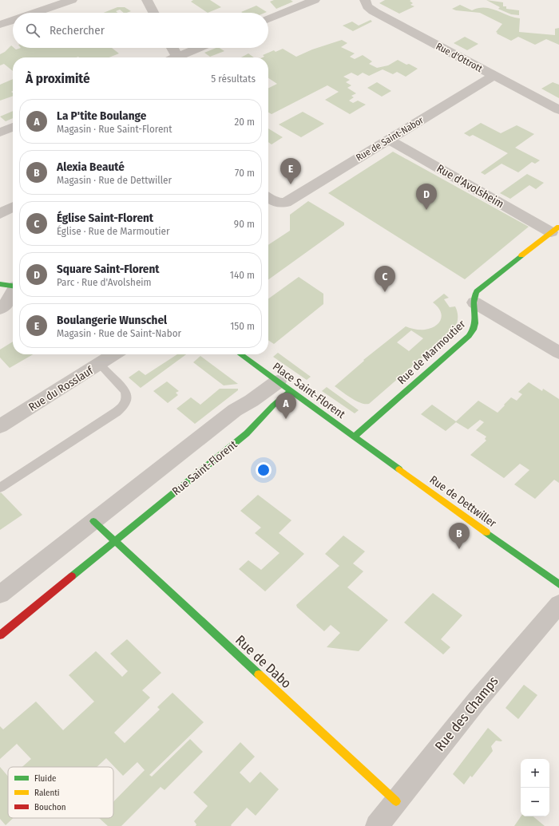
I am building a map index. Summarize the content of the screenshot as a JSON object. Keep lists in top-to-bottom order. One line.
{"streets":{"street":["Rue d'Ottrott","Rue de Saint-Nabor","Rue d'Avolsheim","Rue de Marmoutier","Rue du Rosslauf","Place Saint-Florent","Rue Saint-Florent","Rue de Dettwiller","Rue de Dabo","Rue des Champs"]},"crossings":[["Rue d'Ottrott","Rue de Saint-Nabor"],["Rue de Saint-Nabor","Rue d'Avolsheim"],["Rue d'Avolsheim","Rue de Marmoutier"],["Rue de Marmoutier","Place Saint-Florent"],["Rue de Marmoutier","Rue de Dettwiller"],["Place Saint-Florent","Rue Saint-Florent"],["Place Saint-Florent","Rue de Dettwiller"],["Rue Saint-Florent","Rue de Dabo"],["Rue de Dabo","Rue des Champs"]],"legend":["Fluide","Ralenti","Bouchon"],"page":{"search":"Rechercher","heading":["À proximité","5 résultats"],"list":[{"mark":"A","name":"La P'tite Boulange","note":"Magasin · Rue Saint-Florent","value":"20 m"},{"mark":"B","name":"Alexia Beauté","note":"Magasin · Rue de Dettwiller","value":"70 m"},{"mark":"C","name":"Église Saint-Florent","note":"Église · Rue de Marmoutier","value":"90 m"},{"mark":"D","name":"Square Saint-Florent","note":"Parc · Rue d'Avolsheim","value":"140 m"},{"mark":"E","name":"Boulangerie Wunschel","note":"Magasin · Rue de Saint-Nabor","value":"150 m"}],"pins":["E","D","C","A","B"],"map_buttons":["+","−"]}}
